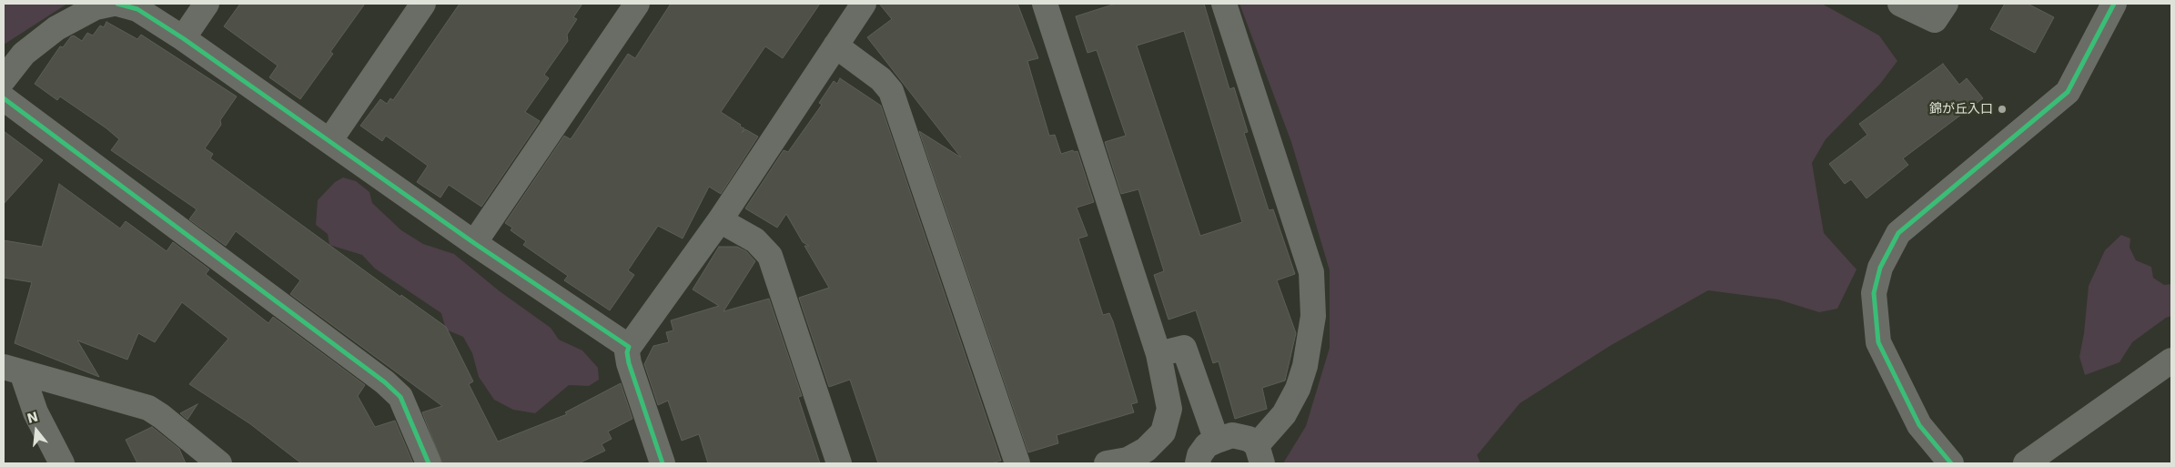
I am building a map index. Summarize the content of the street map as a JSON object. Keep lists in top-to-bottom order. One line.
{"places":["錦が丘入口"],"north":"top"}
